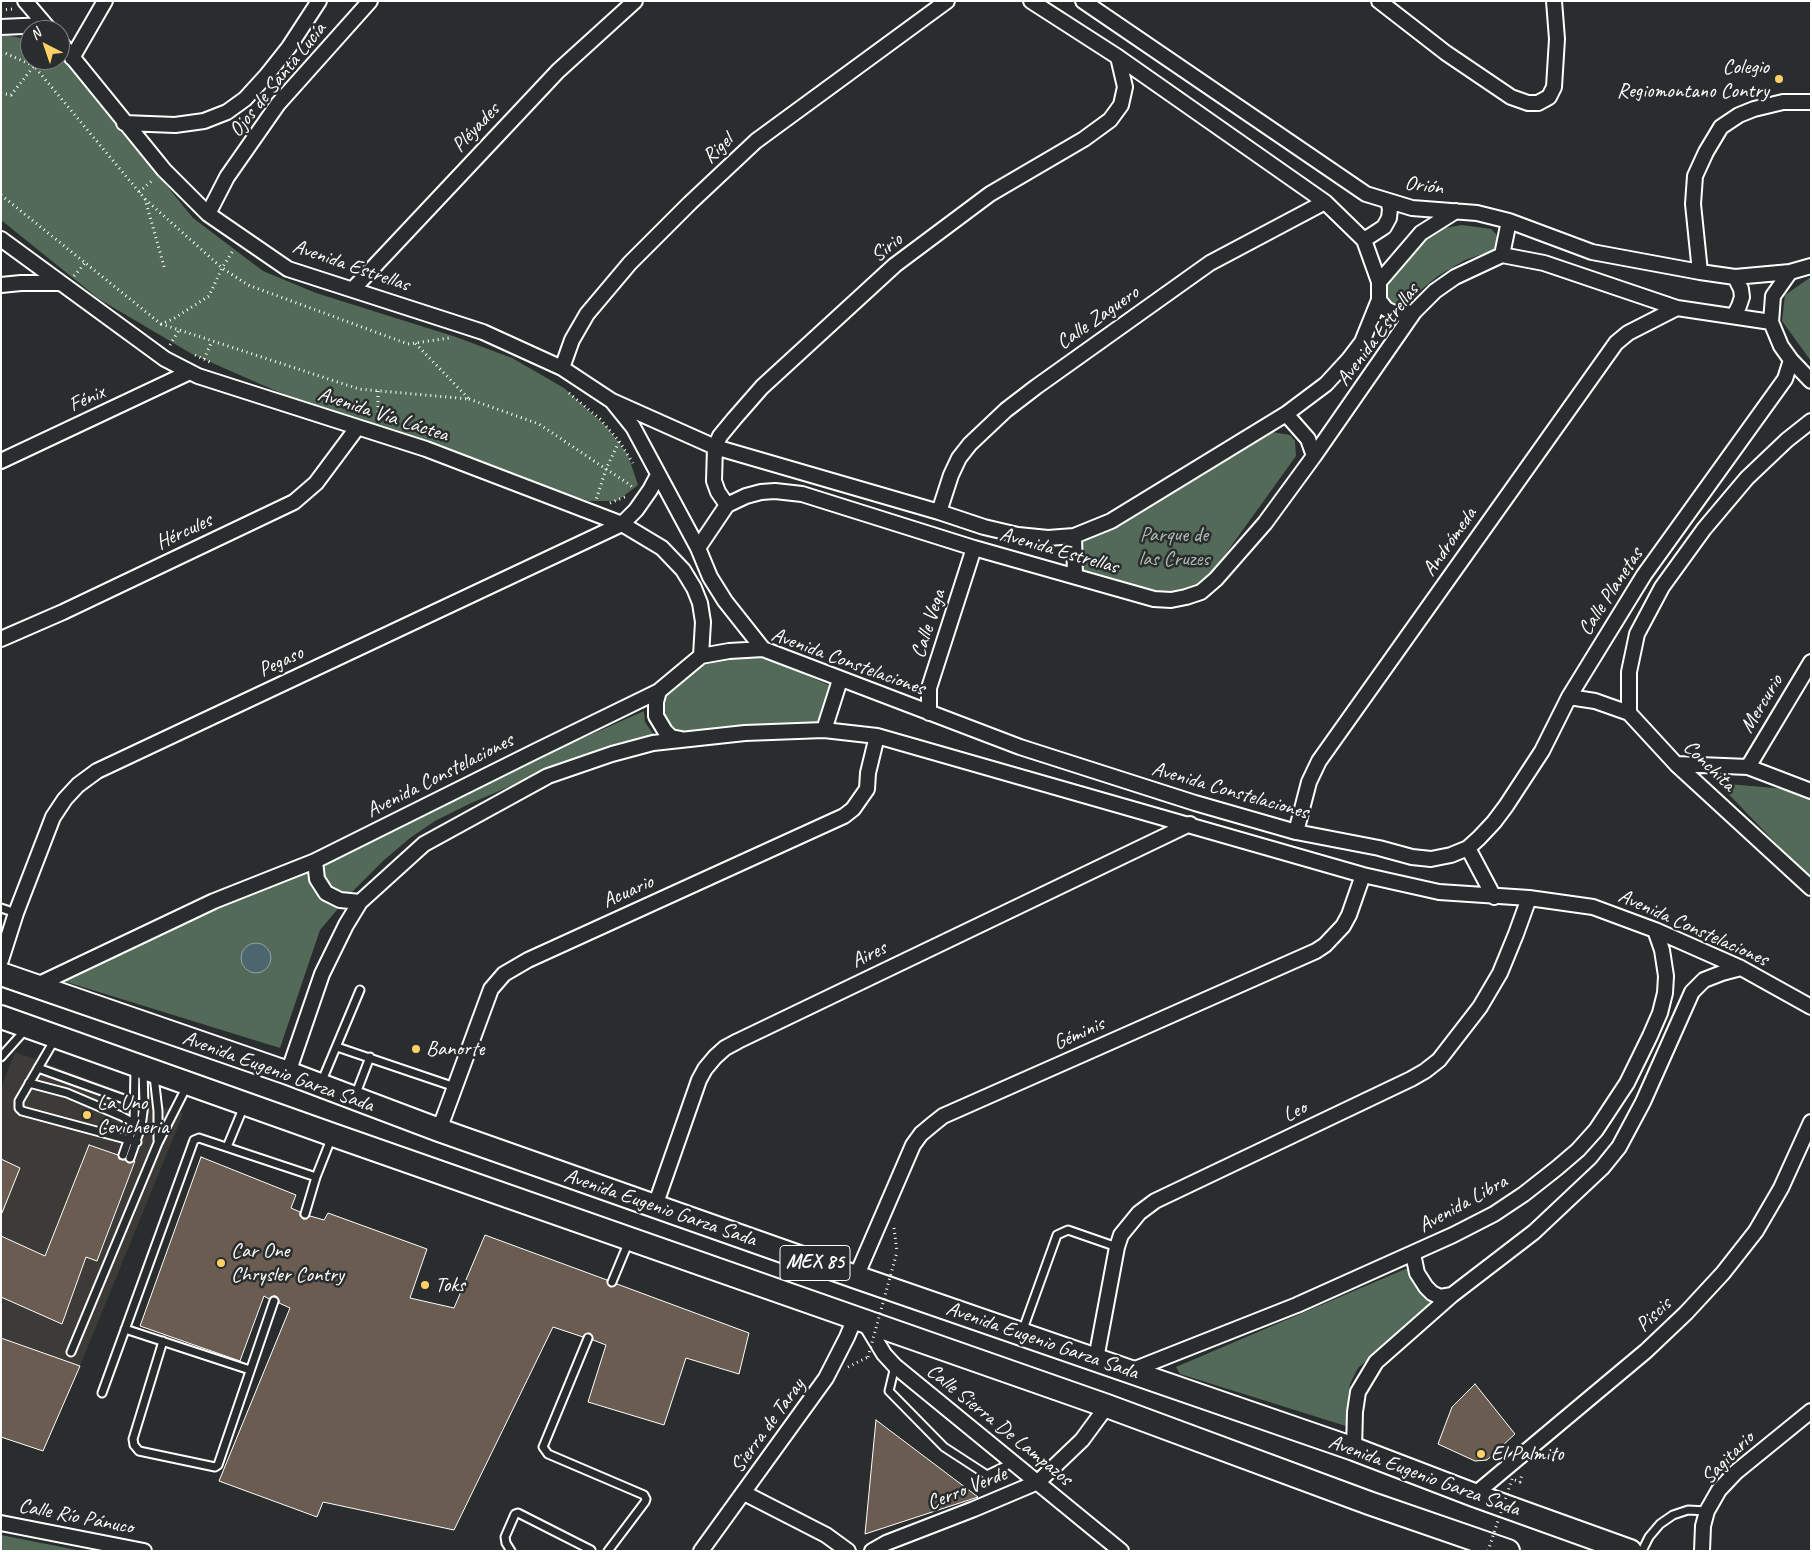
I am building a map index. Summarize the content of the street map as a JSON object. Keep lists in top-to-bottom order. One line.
{"streets":{"highway":["Avenida Eugenio Garza Sada","MEX 85"],"street":["Ojos de Santa Lucía","Pléyades","Rigel","Orión","Sirio","Avenida Estrellas","Calle Zaguero","Fénix","Avenida Vía Láctea","Hércules","Andrómeda","Calle Planetas","Calle Vega","Pegaso","Avenida Constelaciones","Mercurio","Conchita","Acuario","Aires","Géminis","Leo","Avenida Libra","Piscis","Calle Sierra De Lampazos","Sierra de Taray","Sagitario","Cerro Verde","Calle Río Pánuco"]},"crossings":[["Ojos de Santa Lucía","Avenida Estrellas"],["Pléyades","Avenida Estrellas"],["Rigel","Avenida Estrellas"],["Orión","Avenida Estrellas"],["Sirio","Avenida Estrellas"],["Avenida Estrellas","Calle Zaguero"],["Avenida Estrellas","Calle Vega"],["Avenida Estrellas","Pegaso"],["Fénix","Avenida Vía Láctea"],["Avenida Vía Láctea","Hércules"],["Avenida Vía Láctea","Pegaso"],["Avenida Vía Láctea","Avenida Constelaciones"],["Andrómeda","Avenida Constelaciones"],["Calle Planetas","Avenida Constelaciones"],["Calle Planetas","Conchita"],["Calle Vega","Avenida Constelaciones"],["Avenida Constelaciones","Acuario"],["Avenida Constelaciones","Aires"],["Avenida Constelaciones","Géminis"],["Avenida Constelaciones","Avenida Eugenio Garza Sada"],["Avenida Constelaciones","Leo"],["Avenida Constelaciones","Avenida Libra"],["Acuario","Avenida Eugenio Garza Sada"],["Aires","Avenida Eugenio Garza Sada"],["Géminis","Avenida Eugenio Garza Sada"],["Avenida Eugenio Garza Sada","Leo"],["Avenida Eugenio Garza Sada","Avenida Libra"],["Avenida Eugenio Garza Sada","Piscis"],["Avenida Eugenio Garza Sada","Calle Sierra De Lampazos"],["Avenida Eugenio Garza Sada","Sierra de Taray"],["Avenida Eugenio Garza Sada","Cerro Verde"],["Calle Sierra De Lampazos","Sierra de Taray"],["Calle Sierra De Lampazos","Cerro Verde"]],"parks":["Parque de las Cruzes"],"places":["Colegio Regiomontano Contry","Banorte","La Uno Cevicheria","Car One Chrysler Contry","Toks","El Palmito"],"north":"top left"}
